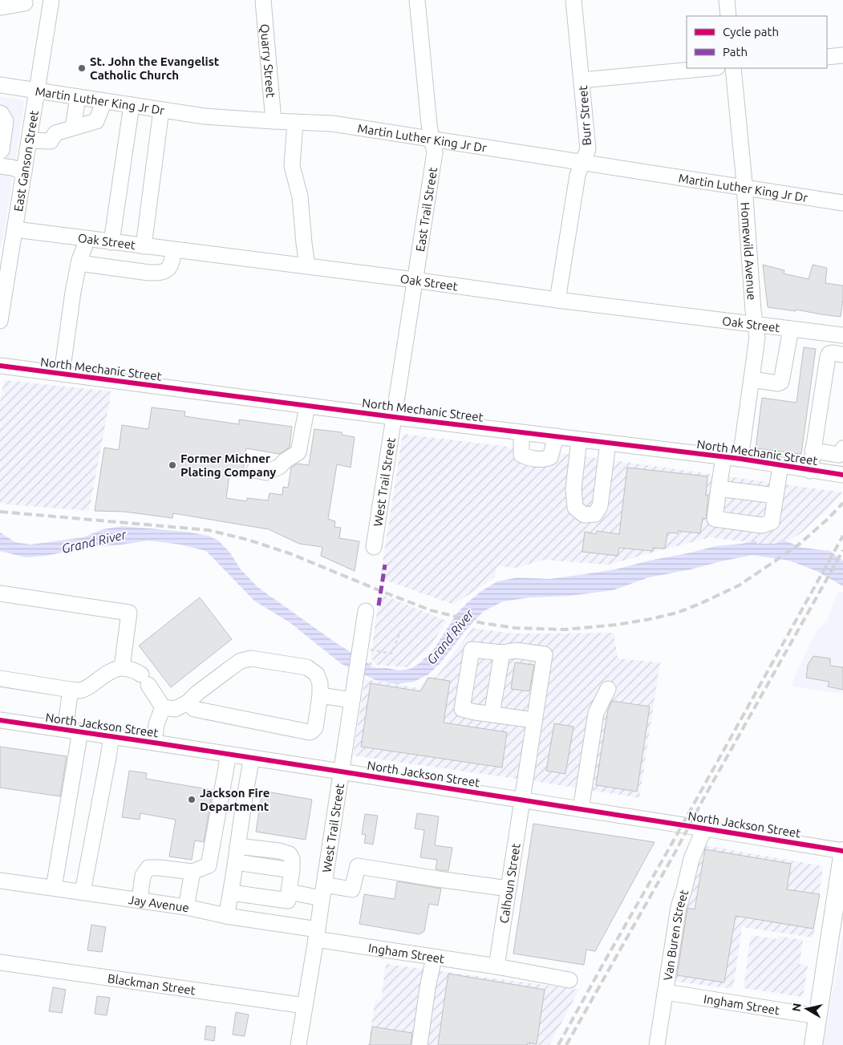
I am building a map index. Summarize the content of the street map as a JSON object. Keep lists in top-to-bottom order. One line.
{"streets":{"street":["Quarry Street","Martin Luther King Jr Dr","Burr Street","East Ganson Street","East Trail Street","Oak Street","Homewild Avenue","North Mechanic Street","West Trail Street","North Jackson Street","Calhoun Street","Jay Avenue","Van Buren Street","Ingham Street","Blackman Street"]},"crossings":[["Quarry Street","Martin Luther King Jr Dr"],["Martin Luther King Jr Dr","Burr Street"],["Martin Luther King Jr Dr","East Ganson Street"],["Martin Luther King Jr Dr","East Trail Street"],["Martin Luther King Jr Dr","Homewild Avenue"],["Burr Street","Oak Street"],["East Ganson Street","Oak Street"],["East Trail Street","Oak Street"],["East Trail Street","North Mechanic Street"],["East Trail Street","West Trail Street"],["Oak Street","Homewild Avenue"],["Homewild Avenue","North Mechanic Street"],["North Mechanic Street","West Trail Street"],["West Trail Street","North Jackson Street"],["West Trail Street","Jay Avenue"],["West Trail Street","Ingham Street"],["West Trail Street","Blackman Street"],["North Jackson Street","Calhoun Street"],["North Jackson Street","Van Buren Street"],["Calhoun Street","Ingham Street"],["Jay Avenue","Ingham Street"],["Van Buren Street","Ingham Street"]],"water":["Grand River"],"places":["St. John the Evangelist Catholic Church","Former Michner Plating Company","Jackson Fire Department"],"legend":["Cycle path","Path"],"north":"left"}
